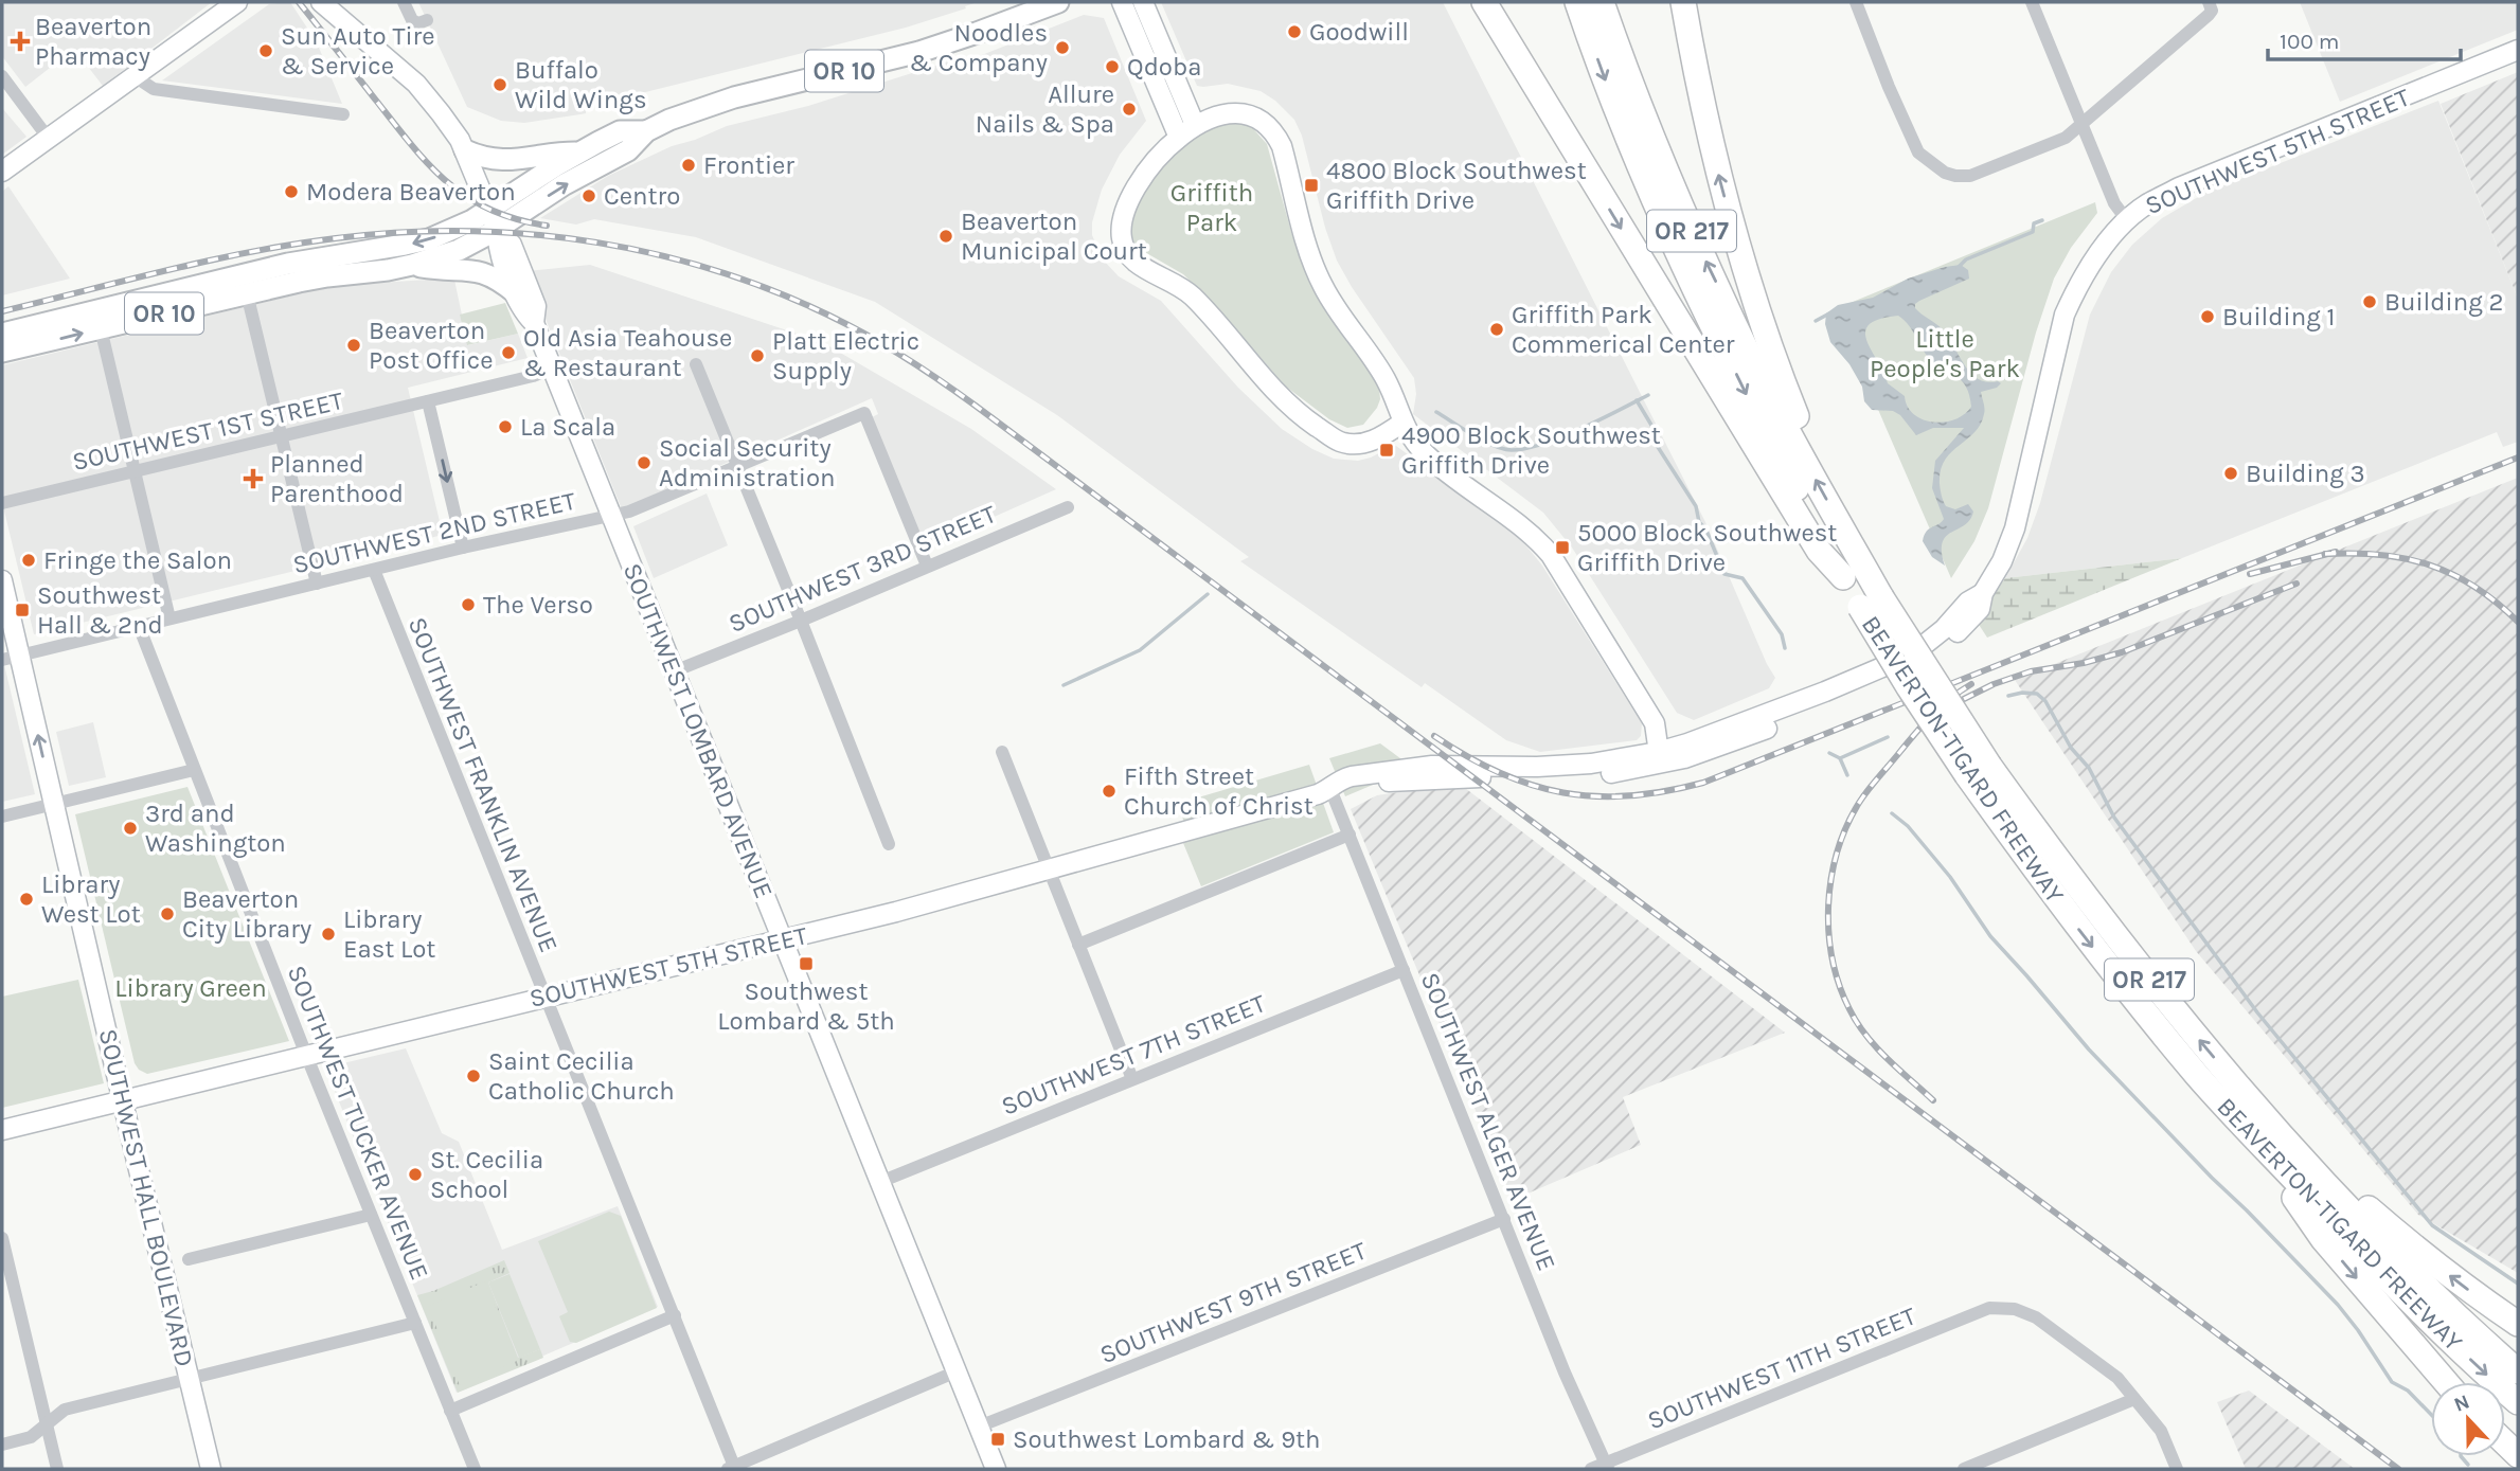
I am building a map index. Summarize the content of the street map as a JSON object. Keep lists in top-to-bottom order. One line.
{"streets":{"highway":["OR 217","BEAVERTON-TIGARD FREEWAY"],"main road":["OR 10"],"street":["SOUTHWEST 5TH STREET","SOUTHWEST 1ST STREET","SOUTHWEST 2ND STREET","SOUTHWEST 3RD STREET","SOUTHWEST LOMBARD AVENUE","SOUTHWEST FRANKLIN AVENUE","SOUTHWEST 7TH STREET","SOUTHWEST ALGER AVENUE","SOUTHWEST TUCKER AVENUE","SOUTHWEST HALL BOULEVARD","SOUTHWEST 9TH STREET","SOUTHWEST 11TH STREET"]},"crossings":[["OR 10","SOUTHWEST LOMBARD AVENUE"],["SOUTHWEST 5TH STREET","SOUTHWEST LOMBARD AVENUE"],["SOUTHWEST 5TH STREET","SOUTHWEST FRANKLIN AVENUE"],["SOUTHWEST 5TH STREET","SOUTHWEST ALGER AVENUE"],["SOUTHWEST 5TH STREET","SOUTHWEST TUCKER AVENUE"],["SOUTHWEST 5TH STREET","SOUTHWEST HALL BOULEVARD"],["SOUTHWEST 1ST STREET","SOUTHWEST LOMBARD AVENUE"],["SOUTHWEST 2ND STREET","SOUTHWEST 3RD STREET"],["SOUTHWEST 2ND STREET","SOUTHWEST LOMBARD AVENUE"],["SOUTHWEST 2ND STREET","SOUTHWEST FRANKLIN AVENUE"],["SOUTHWEST 2ND STREET","SOUTHWEST TUCKER AVENUE"],["SOUTHWEST 2ND STREET","SOUTHWEST HALL BOULEVARD"],["SOUTHWEST 3RD STREET","SOUTHWEST LOMBARD AVENUE"],["SOUTHWEST LOMBARD AVENUE","SOUTHWEST 7TH STREET"],["SOUTHWEST LOMBARD AVENUE","SOUTHWEST 9TH STREET"],["SOUTHWEST 7TH STREET","SOUTHWEST ALGER AVENUE"],["SOUTHWEST ALGER AVENUE","SOUTHWEST 9TH STREET"],["SOUTHWEST ALGER AVENUE","SOUTHWEST 11TH STREET"]],"parks":["Griffith Park","Little People's Park","Library Green"],"places":{"other":["Goodwill","Noodles & Company","Sun Auto Tire & Service","Qdoba","Buffalo Wild Wings","Allure Nails & Spa","Frontier","Modera Beaverton","Centro","Beaverton Municipal Court","Building 2","Building 1","Griffith Park Commerical Center","Beaverton Post Office","Old Asia Teahouse & Restaurant","Platt Electric Supply","La Scala","Social Security Administration","Building 3","Fringe the Salon","The Verso","Fifth Street Church of Christ","3rd and Washington","Library West Lot","Beaverton City Library","Library East Lot","Saint Cecilia Catholic Church","St. Cecilia School"],"health":["Beaverton Pharmacy","Planned Parenthood"],"transit":["4800 Block Southwest Griffith Drive","4900 Block Southwest Griffith Drive","5000 Block Southwest Griffith Drive","Southwest Hall & 2nd","Southwest Lombard & 5th","Southwest Lombard & 9th"]},"scale_bar":"100 m","north":"top"}
